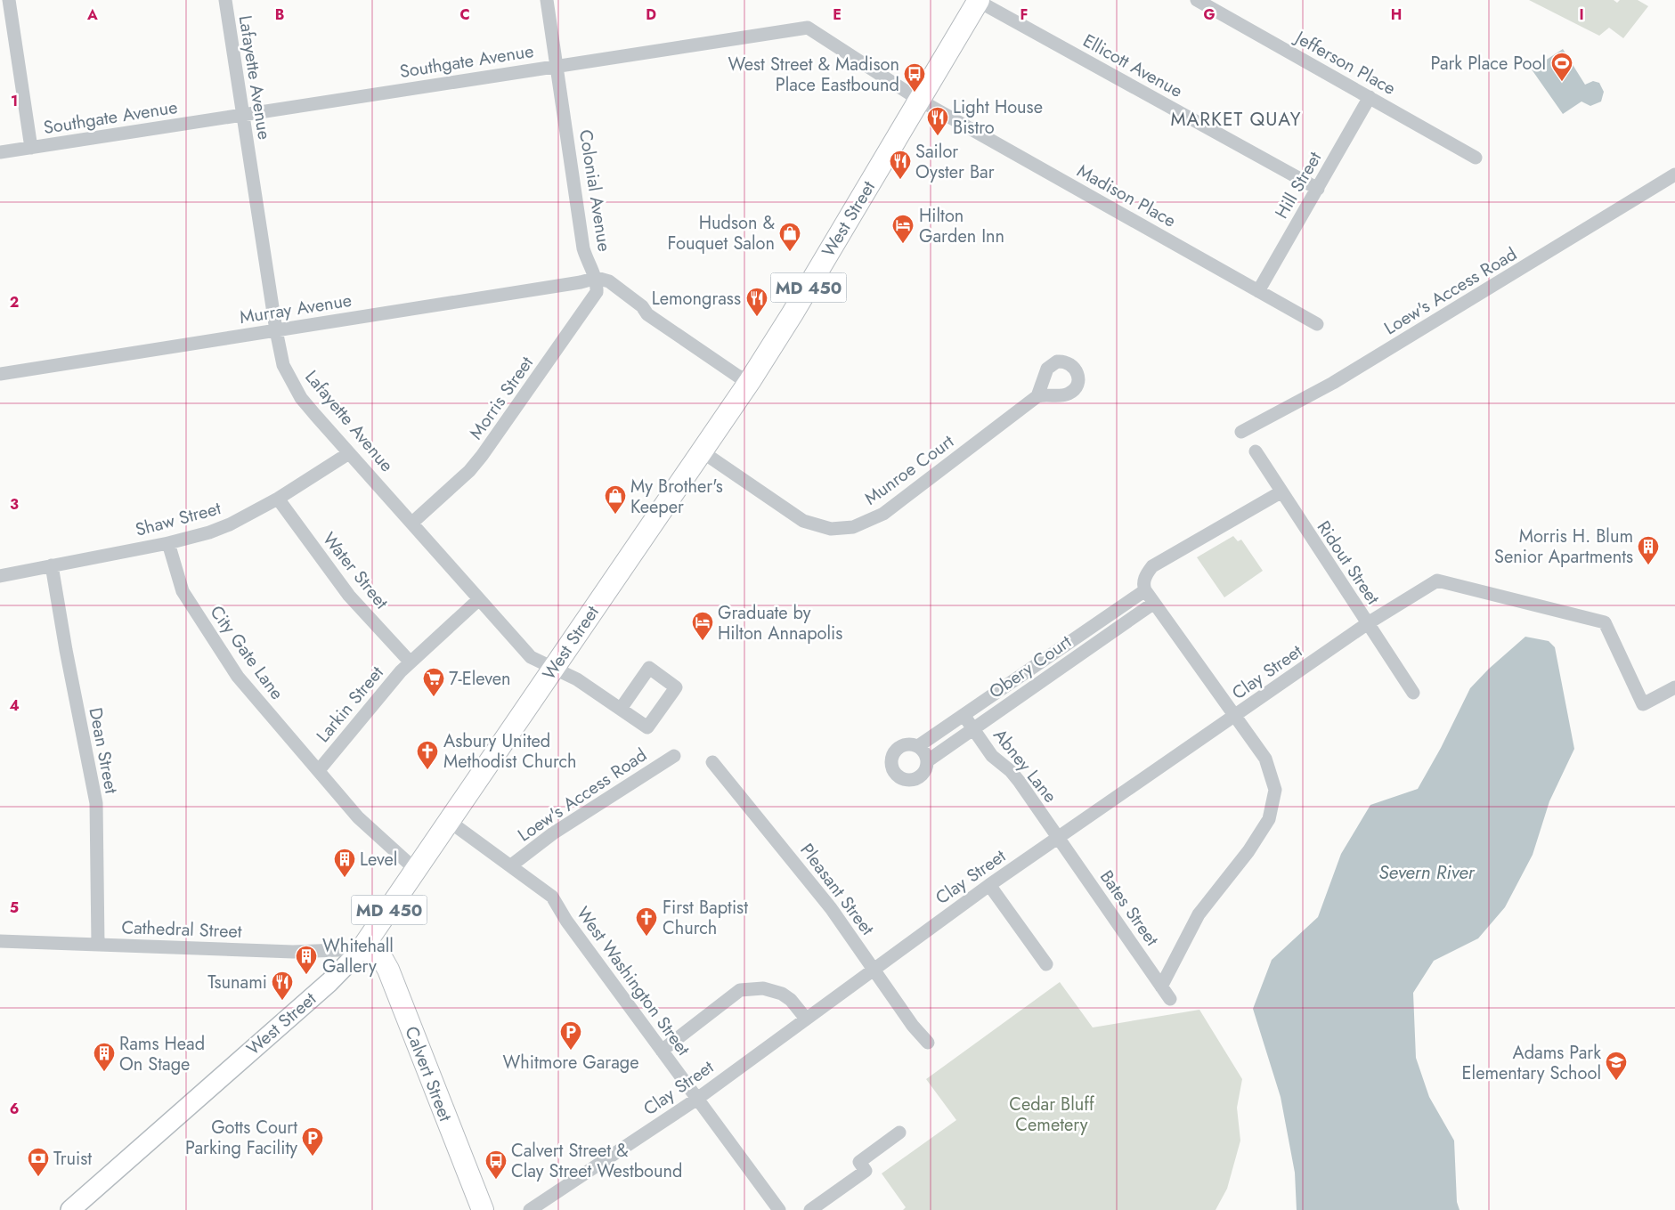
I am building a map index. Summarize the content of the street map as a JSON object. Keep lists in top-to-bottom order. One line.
{"streets":{"main road":["West Street","MD 450","Calvert Street"],"street":["Southgate Avenue","Jefferson Place","Ellicott Avenue","Lafayette Avenue","Hill Street","Colonial Avenue","Madison Place","Loew's Access Road","Murray Avenue","Morris Street","Munroe Court","Shaw Street","Ridout Street","Water Street","City Gate Lane","Obery Court","Clay Street","Larkin Street","Dean Street","Abney Lane","Pleasant Street","Bates Street","Cathedral Street","West Washington Street"]},"crossings":[["Southgate Avenue","Lafayette Avenue"],["Southgate Avenue","Colonial Avenue"],["Southgate Avenue","Madison Place"],["Southgate Avenue","West Street"],["Jefferson Place","Hill Street"],["Ellicott Avenue","Hill Street"],["Ellicott Avenue","West Street"],["Lafayette Avenue","West Street"],["Lafayette Avenue","Murray Avenue"],["Lafayette Avenue","Morris Street"],["Lafayette Avenue","Shaw Street"],["Lafayette Avenue","Larkin Street"],["Hill Street","Madison Place"],["Colonial Avenue","West Street"],["Colonial Avenue","Murray Avenue"],["Colonial Avenue","Morris Street"],["Madison Place","West Street"],["West Street","Munroe Court"],["West Street","City Gate Lane"],["West Street","Cathedral Street"],["West Street","West Washington Street"],["West Street","Calvert Street"],["Loew's Access Road","West Washington Street"],["Murray Avenue","Morris Street"],["Shaw Street","Water Street"],["Shaw Street","City Gate Lane"],["Shaw Street","Dean Street"],["Ridout Street","Clay Street"],["Water Street","Larkin Street"],["City Gate Lane","Larkin Street"],["Obery Court","Abney Lane"],["Clay Street","Abney Lane"],["Clay Street","Pleasant Street"],["Clay Street","Bates Street"],["Clay Street","West Washington Street"],["Dean Street","Cathedral Street"],["Abney Lane","Bates Street"],["Cathedral Street","Calvert Street"]],"districts":["MARKET QUAY"],"water":["Severn River"],"parks":["Cedar Bluff Cemetery"],"places":{"sports":["Park Place Pool"],"bus stop":["West Street & Madison Place Eastbound","Calvert Street & Clay Street Westbound"],"restaurant":["Light House Bistro","Sailor Oyster Bar","Lemongrass","Tsunami"],"hotel":["Hilton Garden Inn","Graduate by Hilton Annapolis"],"shop":["Hudson & Fouquet Salon","My Brother's Keeper"],"building":["Morris H. Blum Senior Apartments","Level","Whitehall Gallery","Rams Head On Stage"],"supermarket":["7-Eleven"],"church":["Asbury United Methodist Church","First Baptist Church"],"parking":["Whitmore Garage","Gotts Court Parking Facility"],"school or university":["Adams Park Elementary School"],"bank":["Truist"]},"grid":{"columns":["A","B","C","D","E","F","G","H","I"],"rows":["1","2","3","4","5","6"]}}
